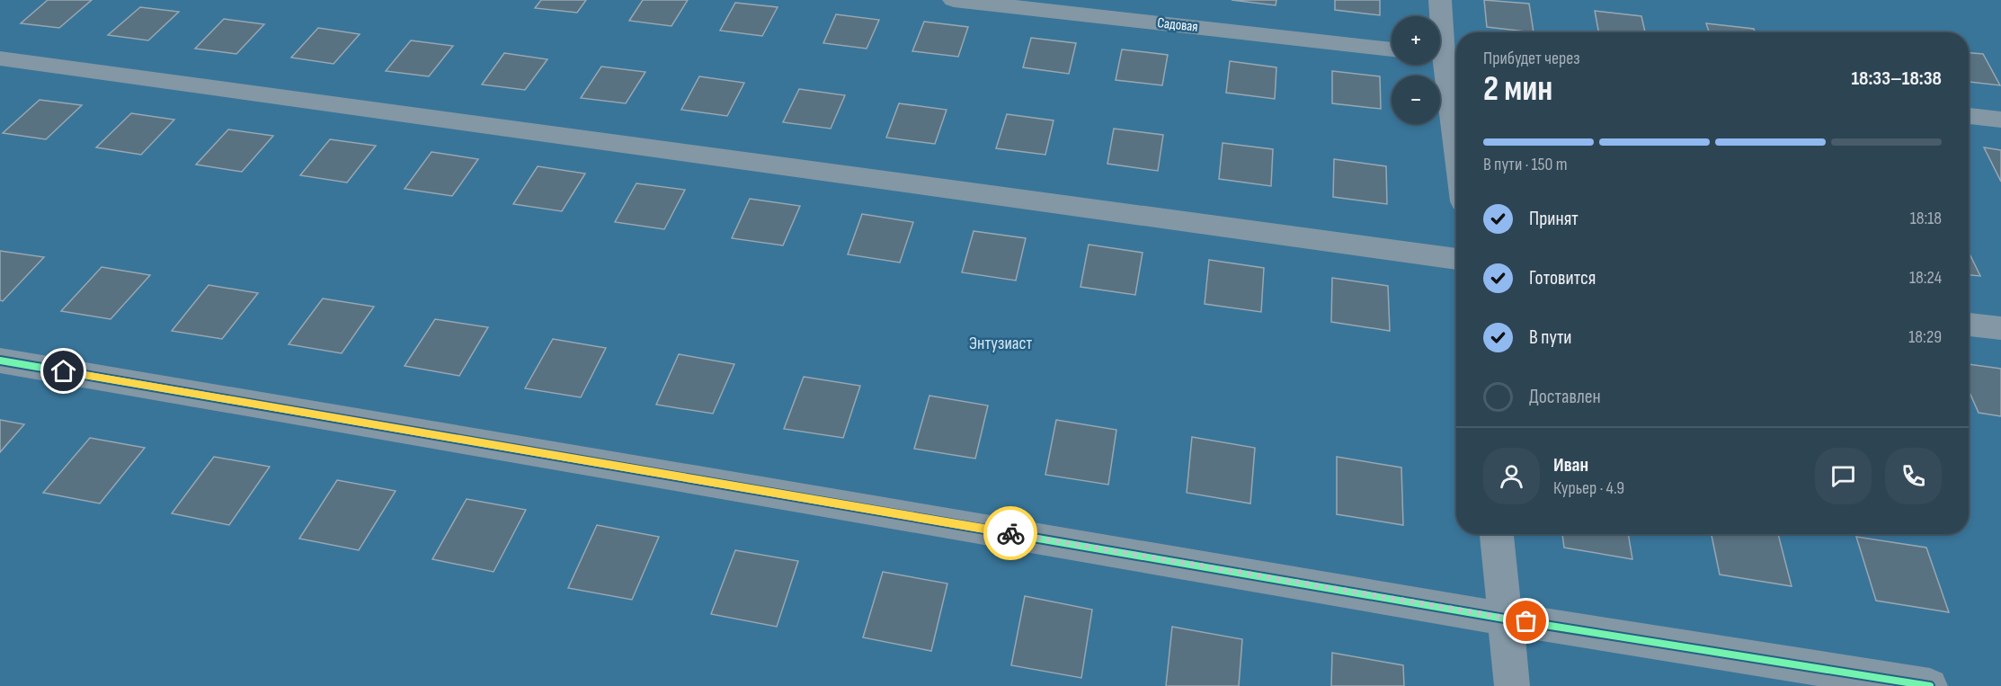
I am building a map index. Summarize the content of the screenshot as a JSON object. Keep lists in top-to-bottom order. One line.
{"streets":{"street":["Садовая"]},"parks":["Энтузиаст"],"page":{"map_buttons":["+","−"],"heading":["2 мин","Прибудет через","18:33–18:38"],"panel":["Иван","Курьер · 4.9"],"bar":"В пути · 150 m","list":[["Принят","18:18"],["Готовится","18:24"],["В пути","18:29"],"Доставлен"]}}
